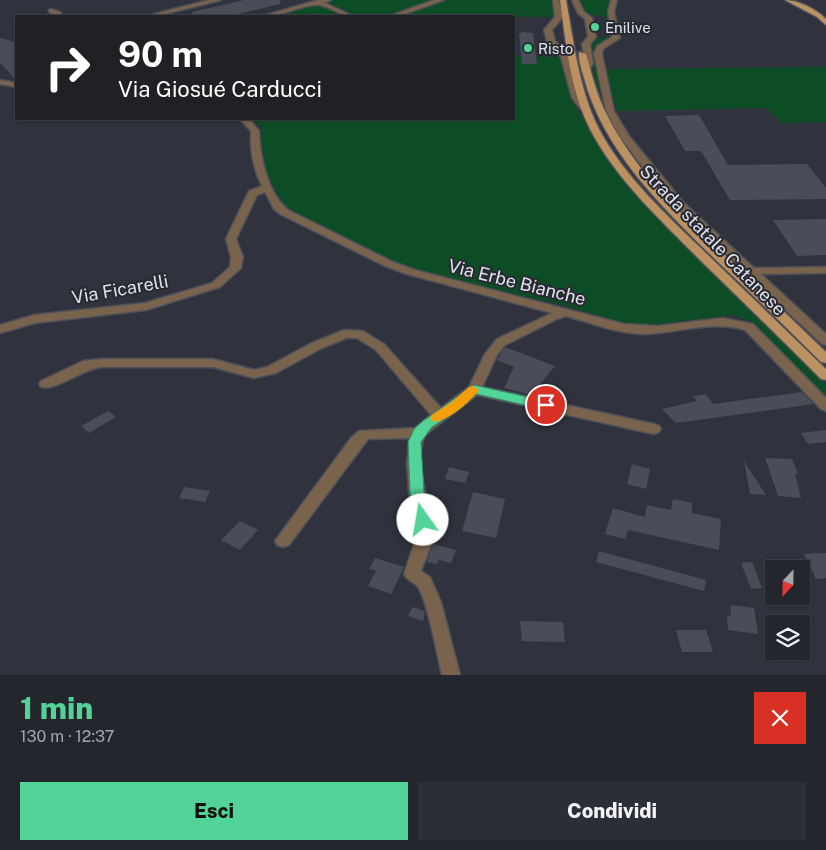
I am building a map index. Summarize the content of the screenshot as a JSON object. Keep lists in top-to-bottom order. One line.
{"streets":{"main road":["Strada statale Catanese"],"street":["Via Erbe Bianche","Via Ficarelli"]},"crossings":[["Via Erbe Bianche","Via Ficarelli"]],"places":["Enilive","Risto"],"north":"bottom","page":{"turn":["90 m","Via Giosué Carducci"],"heading":["1 min","130 m · 12:37"],"buttons":["Esci","Condividi"]}}
